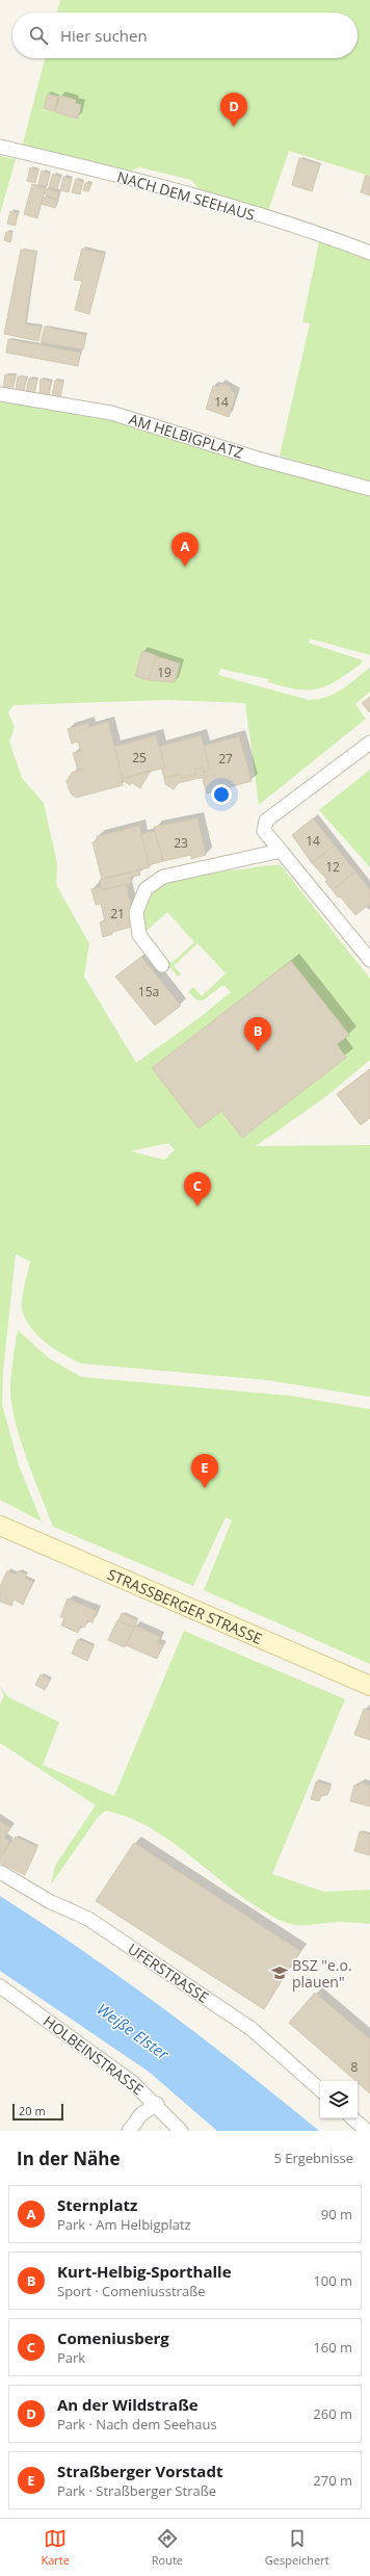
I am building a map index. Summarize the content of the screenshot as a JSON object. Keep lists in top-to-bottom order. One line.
{"streets":{"main road":["STRASSBERGER STRASSE"],"street":["NACH DEM SEEHAUS","AM HELBIGPLATZ","UFERSTRASSE","HOLBEINSTRASSE"]},"water":["Weiße Elster"],"places":{"school or university":["BSZ \"e.o. plauen\""]},"house_numbers":["14","19","25","27","14","23","12","21","15a","8"],"scale_bar":"20 m","page":{"search":"Hier suchen","pins":["D","A","B","C","E"],"scale":"20 m","heading":["In der Nähe","5 Ergebnisse"],"list":[{"mark":"A","name":"Sternplatz","note":"Park · Am Helbigplatz","value":"90 m"},{"mark":"B","name":"Kurt-Helbig-Sporthalle","note":"Sport · Comeniusstraße","value":"100 m"},{"mark":"C","name":"Comeniusberg","note":"Park","value":"160 m"},{"mark":"D","name":"An der Wildstraße","note":"Park · Nach dem Seehaus","value":"260 m"},{"mark":"E","name":"Straßberger Vorstadt","note":"Park · Straßberger Straße","value":"270 m"}],"nav":["Karte","Route","Gespeichert"]}}
